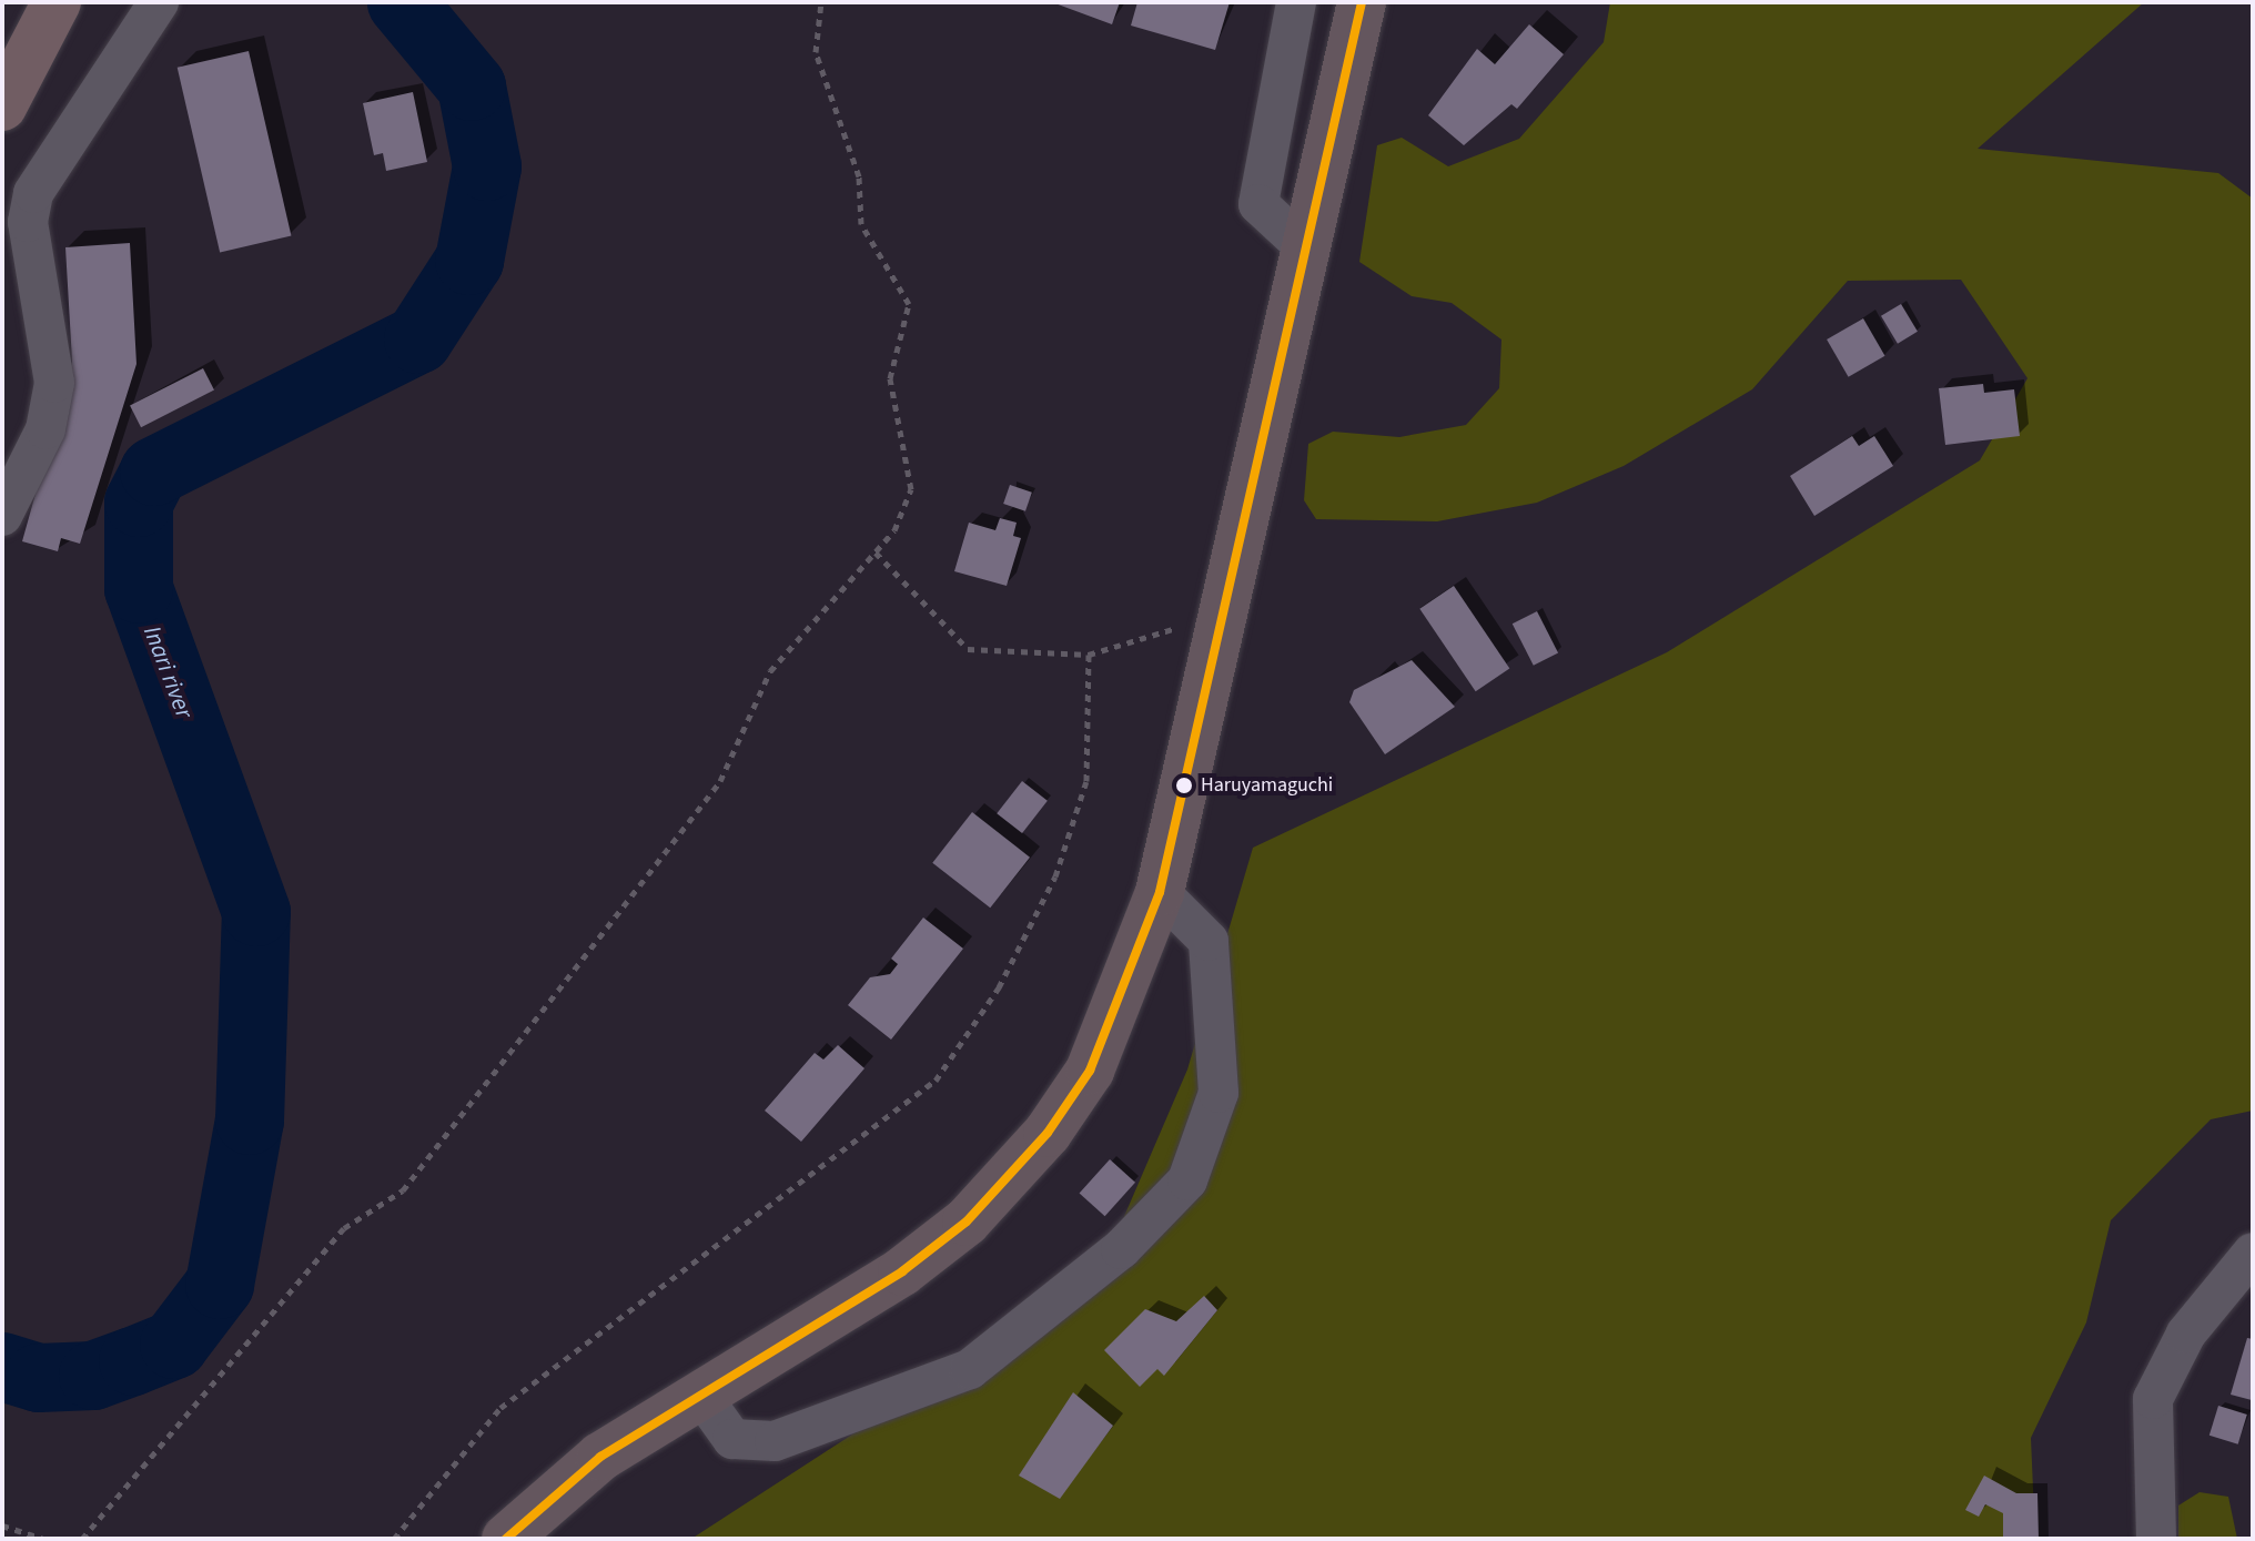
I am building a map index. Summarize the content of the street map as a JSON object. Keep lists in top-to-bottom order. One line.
{"water":["Inari river"],"places":["Haruyamaguchi"]}
